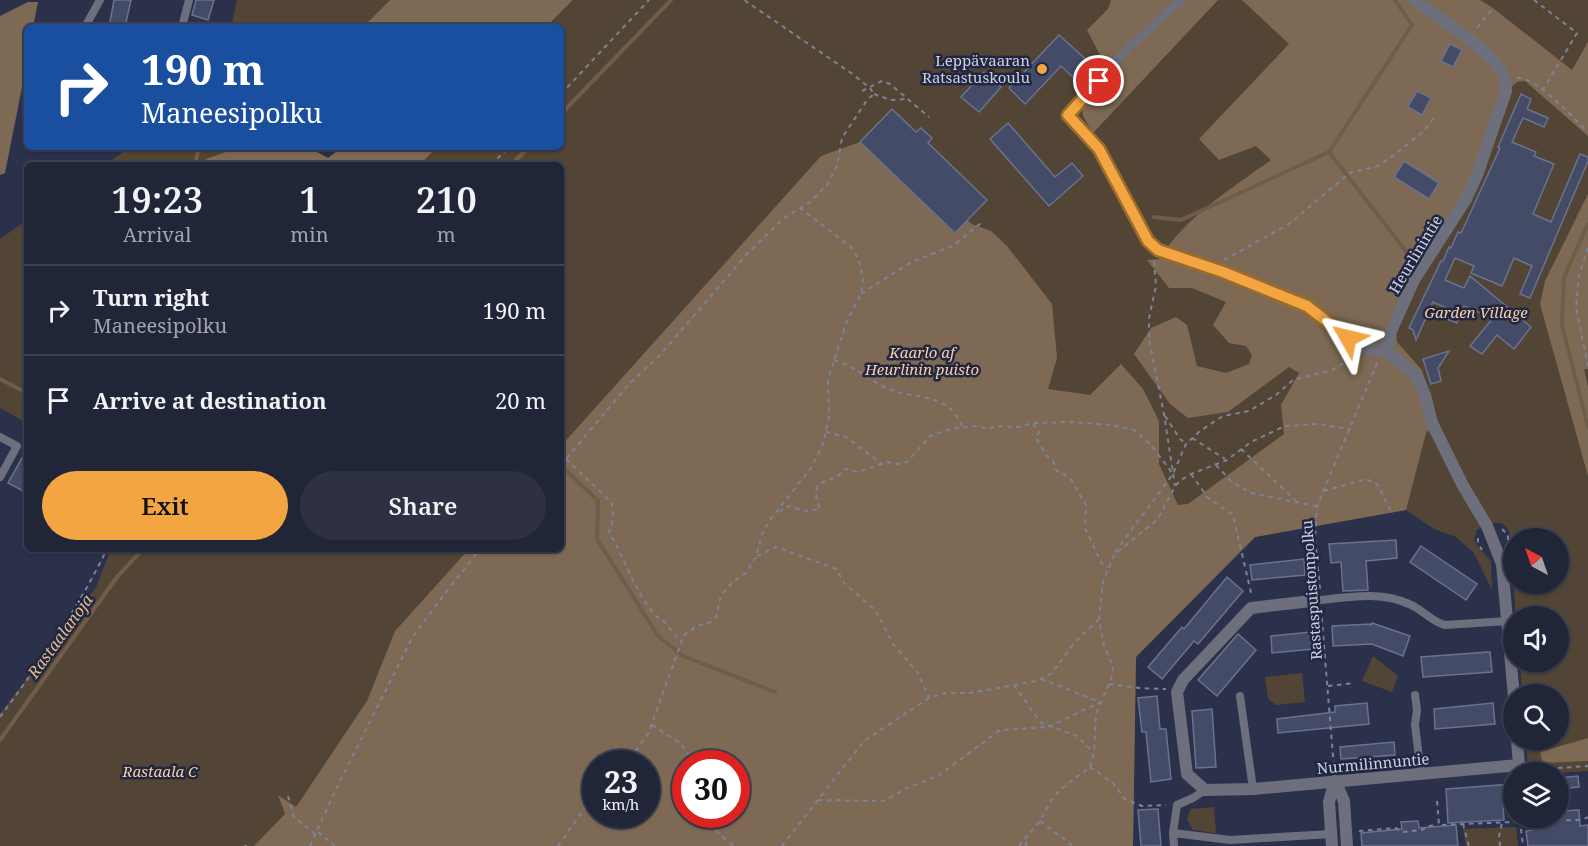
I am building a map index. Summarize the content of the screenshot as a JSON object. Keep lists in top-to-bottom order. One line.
{"streets":{"street":["Heurlinintie","Nurmilinnuntie"],"path":["Rastaspuistonpolku"]},"crossings":[["Heurlinintie","Rastaspuistonpolku"],["Rastaspuistonpolku","Nurmilinnuntie"]],"water":["Rastaalanoja"],"parks":["Garden Village","Kaarlo af Heurlinin puisto","Rastaala C"],"places":["Leppävaaran Ratsastuskoulu"],"north":"top left","page":{"turn":["190 m","Maneesipolku"],"eta":["19:23","Arrival","1","min","210","m"],"list":[{"name":"Turn right","note":"Maneesipolku","value":"190 m"},{"name":"Arrive at destination","value":"20 m"}],"buttons":["Exit","Share"],"speed":"23 km/h","limit":"30"}}
